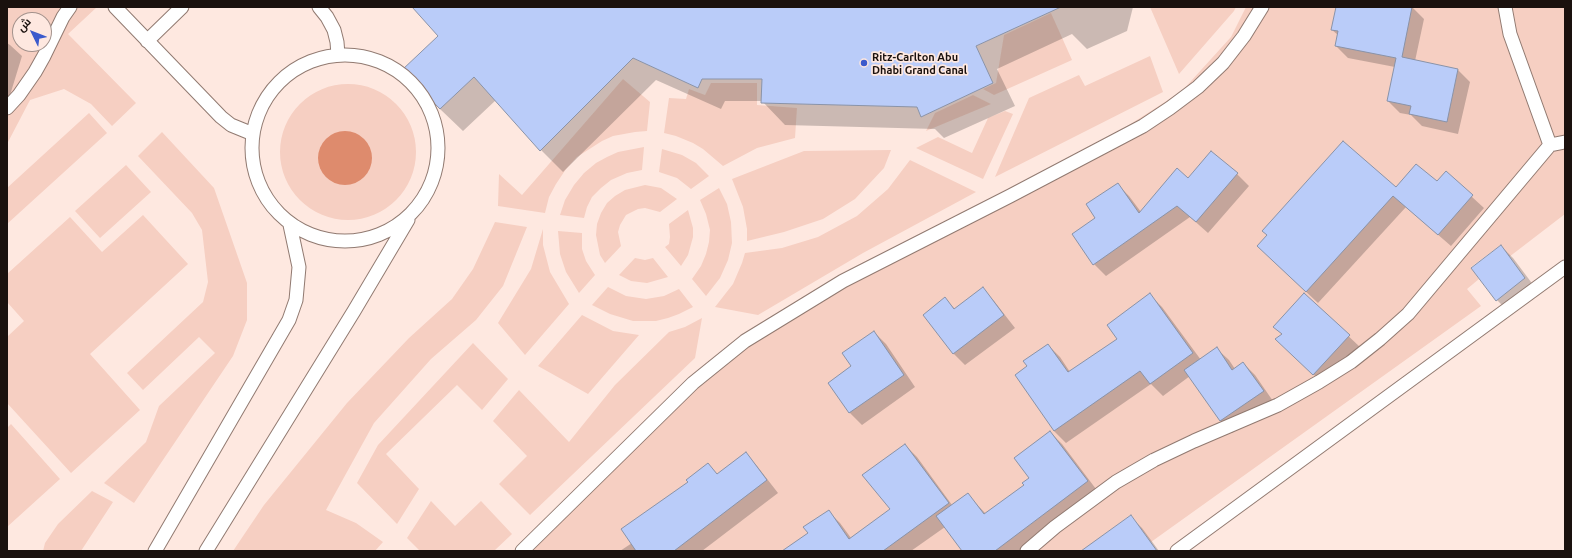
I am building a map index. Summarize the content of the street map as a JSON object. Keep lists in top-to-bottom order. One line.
{"places":["Ritz-Carlton Abu Dhabi Grand Canal"],"north":"top left"}
